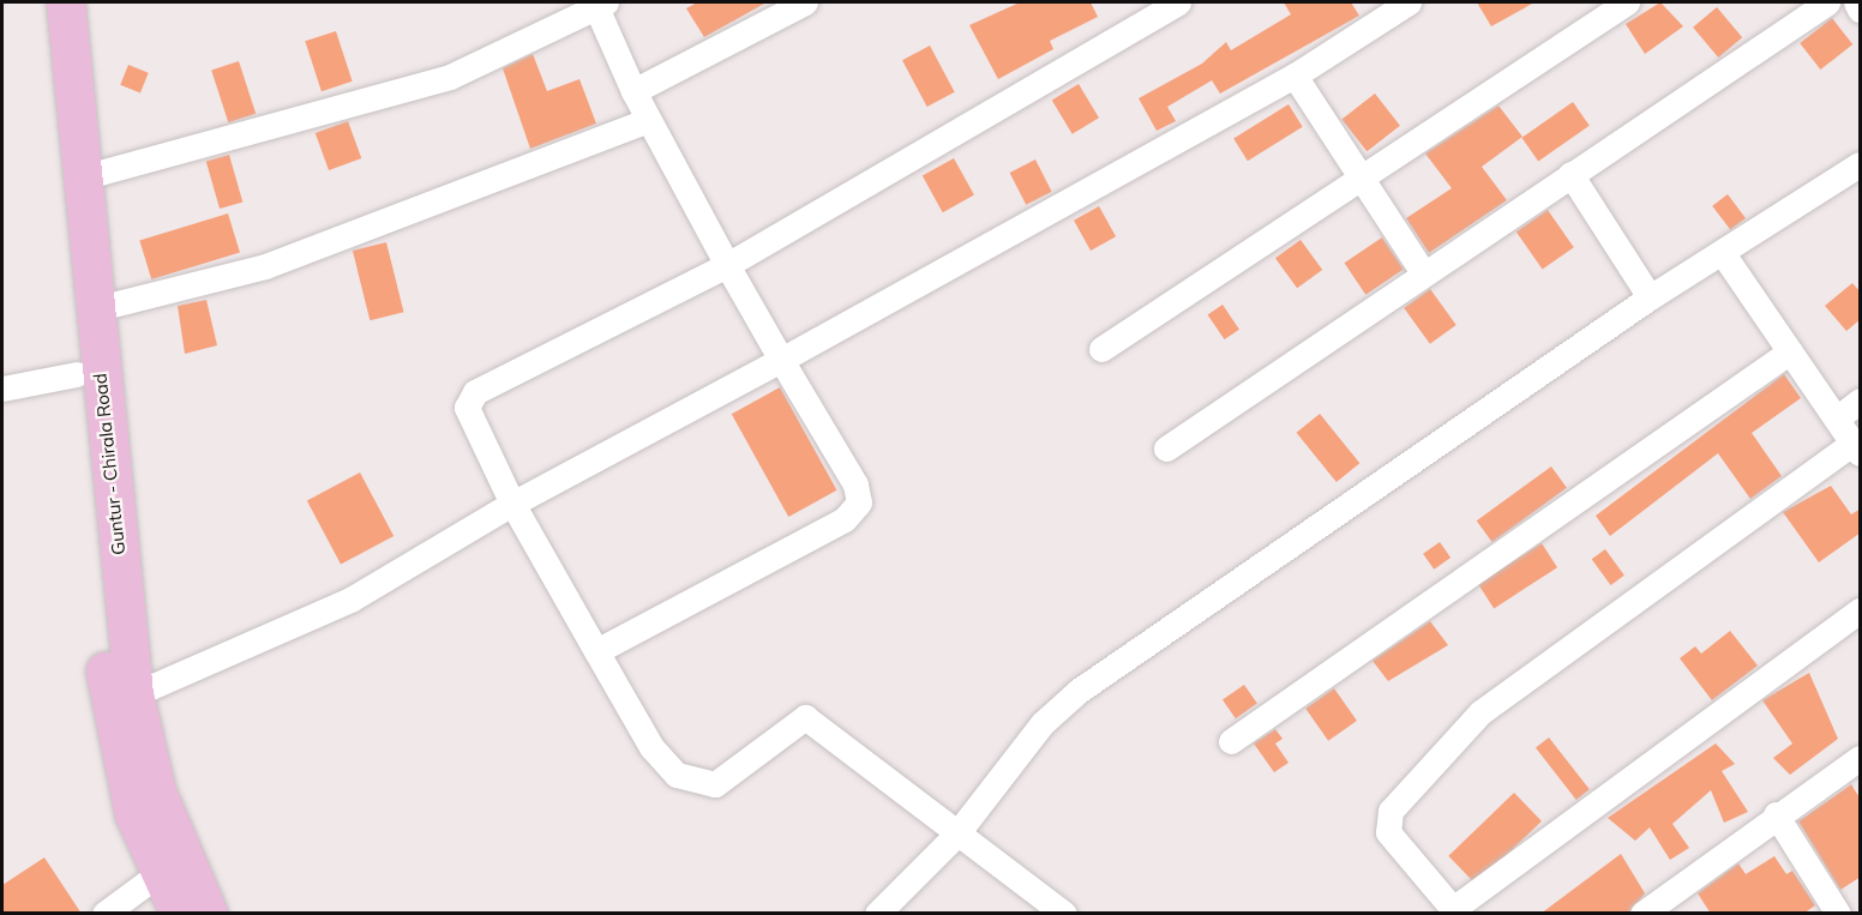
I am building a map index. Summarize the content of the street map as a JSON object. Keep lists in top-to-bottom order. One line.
{"streets":{"main road":["Guntur - Chirala Road"]}}
